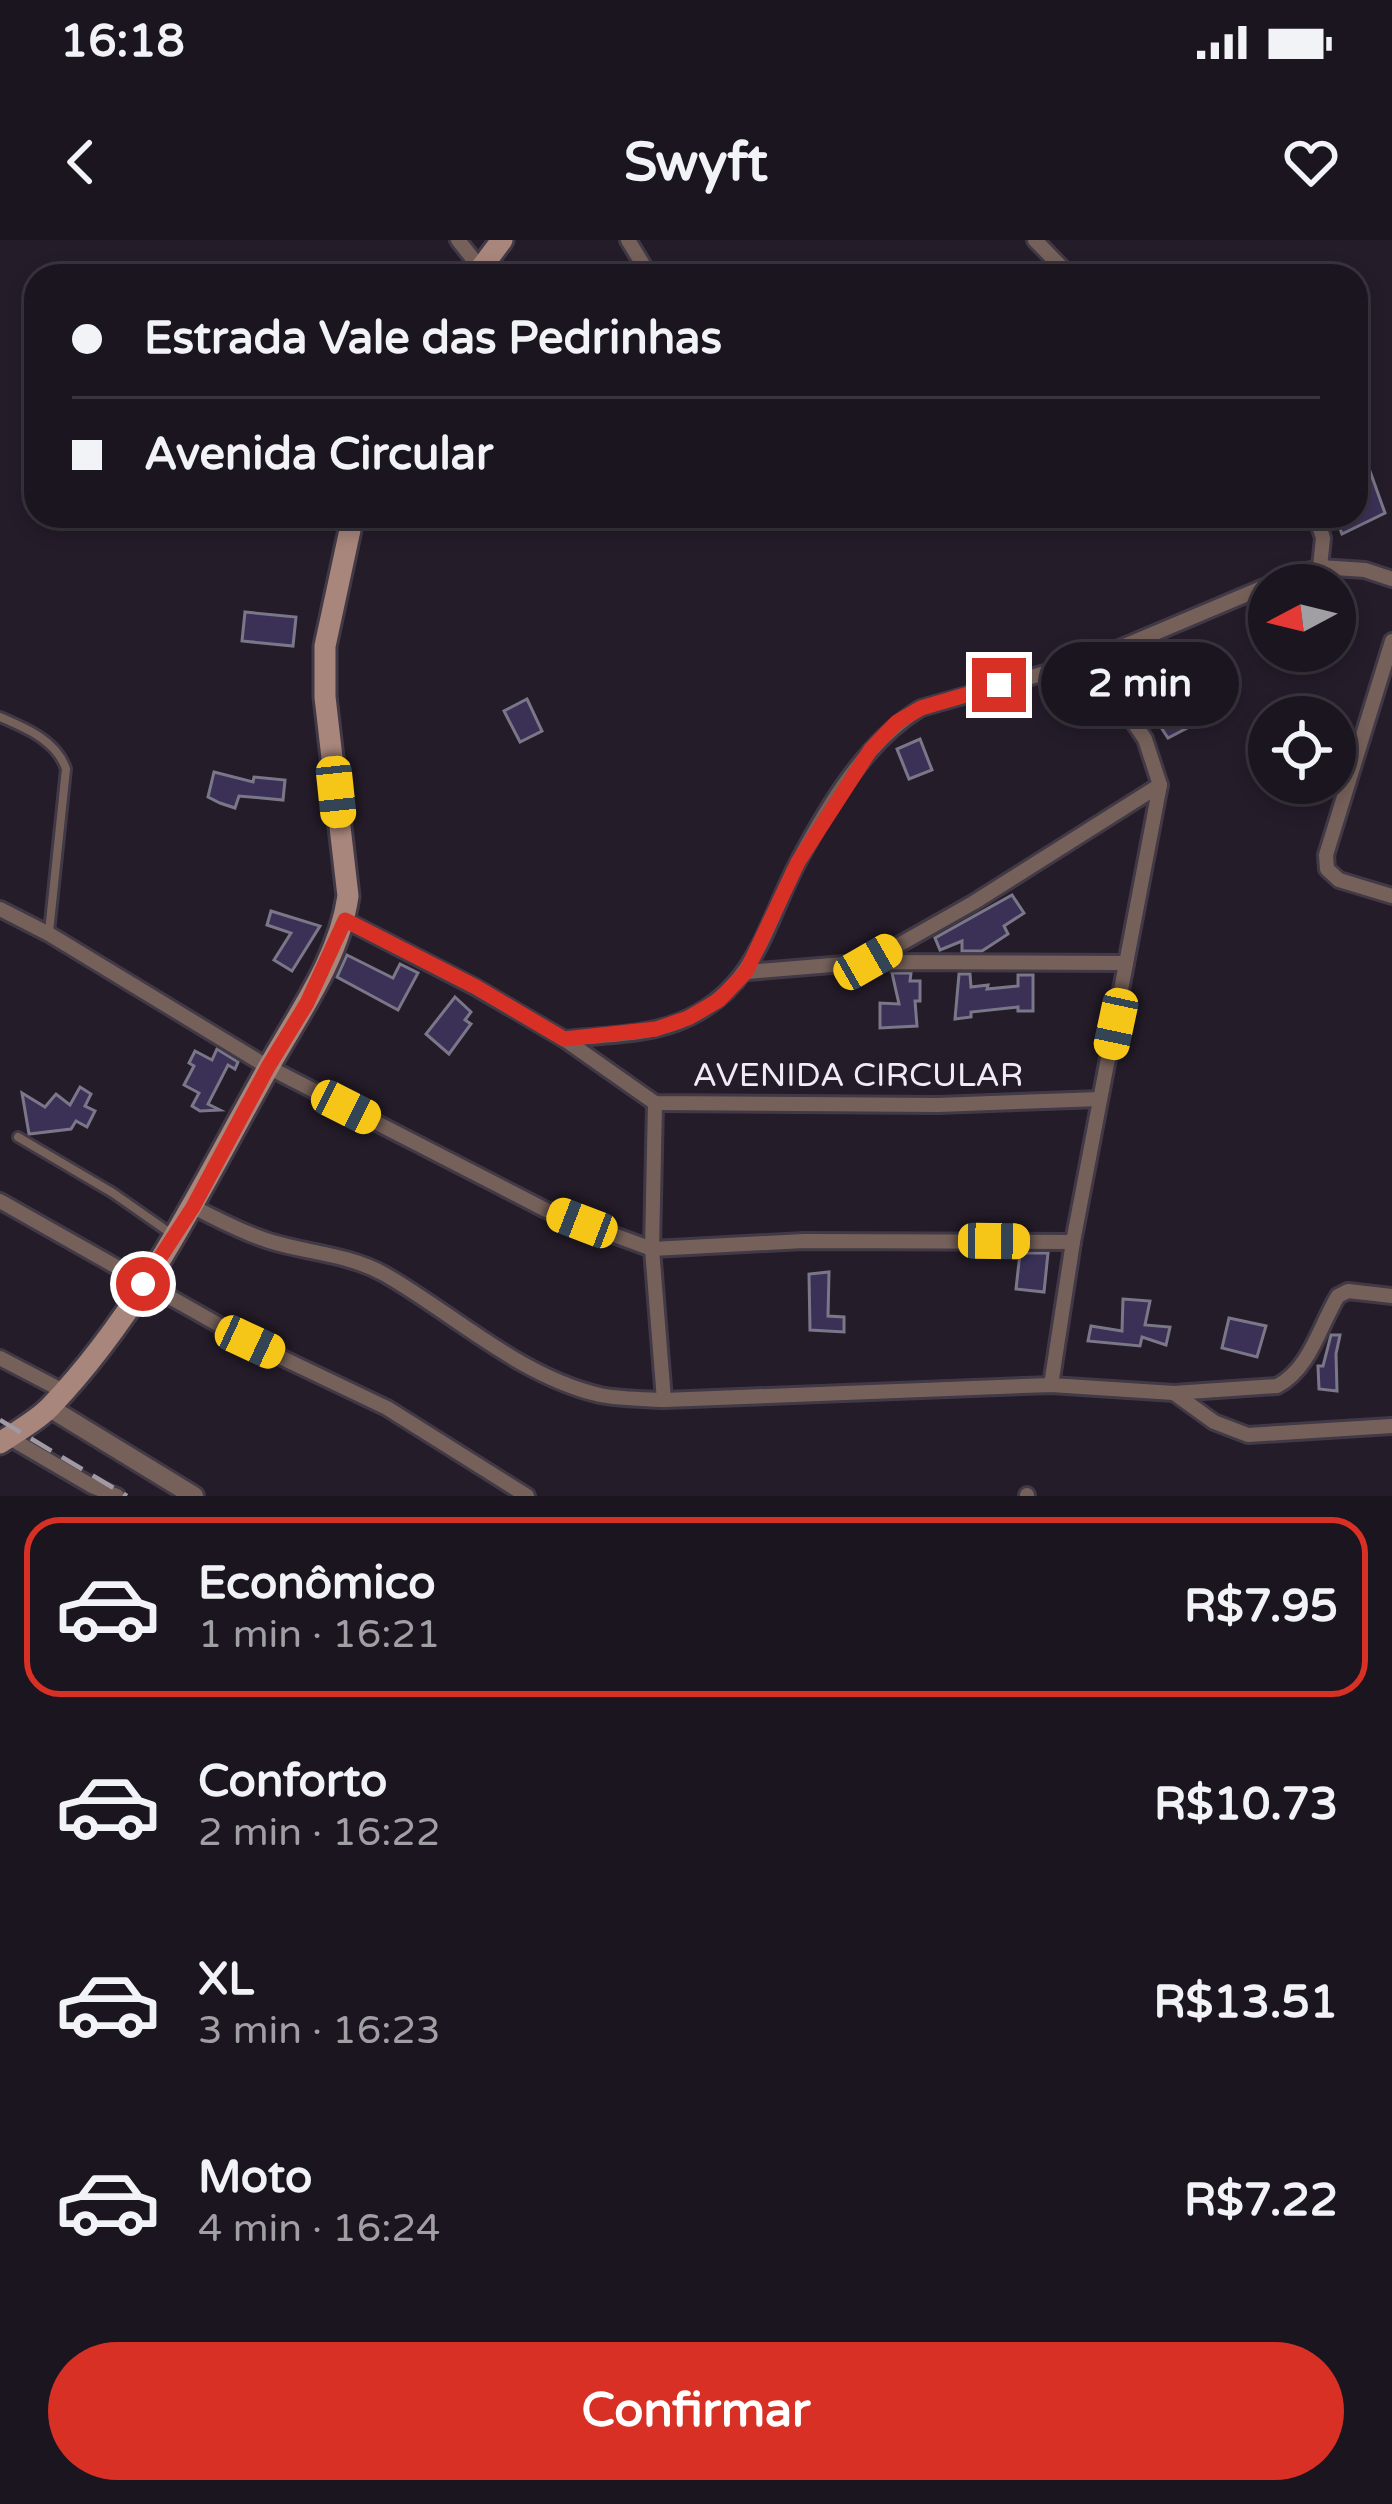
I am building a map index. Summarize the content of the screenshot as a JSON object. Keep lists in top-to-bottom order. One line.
{"streets":{"street":["AVENIDA CIRCULAR"]},"north":"left","page":{"status":"16:18","header":"Swyft","banner":["Estrada Vale das Pedrinhas","Avenida Circular"],"bubble":"2 min","list":[{"name":"Econômico","note":"1 min · 16:21","value":"R$7.95"},{"name":"Conforto","note":"2 min · 16:22","value":"R$10.73"},{"name":"XL","note":"3 min · 16:23","value":"R$13.51"},{"name":"Moto","note":"4 min · 16:24","value":"R$7.22"}],"buttons":"Confirmar"}}
